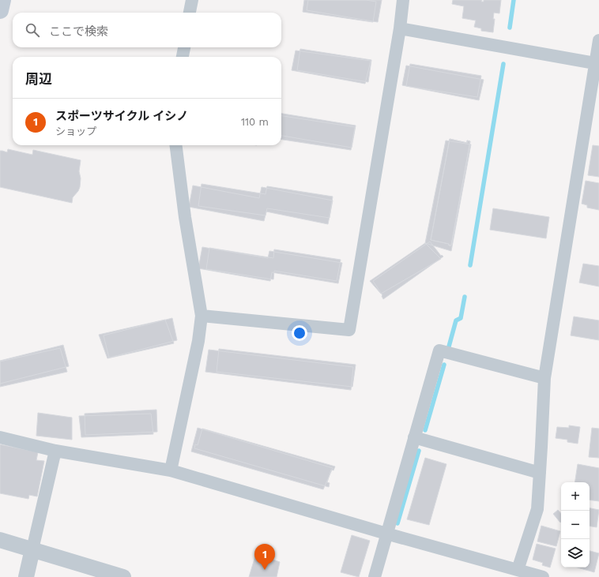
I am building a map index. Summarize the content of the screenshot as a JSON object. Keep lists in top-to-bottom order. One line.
{"page":{"search":"ここで検索","heading":"周辺","list":[{"mark":"1","name":"スポーツサイクル イシノ","note":"ショップ","value":"110 m"}],"map_buttons":["+","−"],"pins":"1"}}
